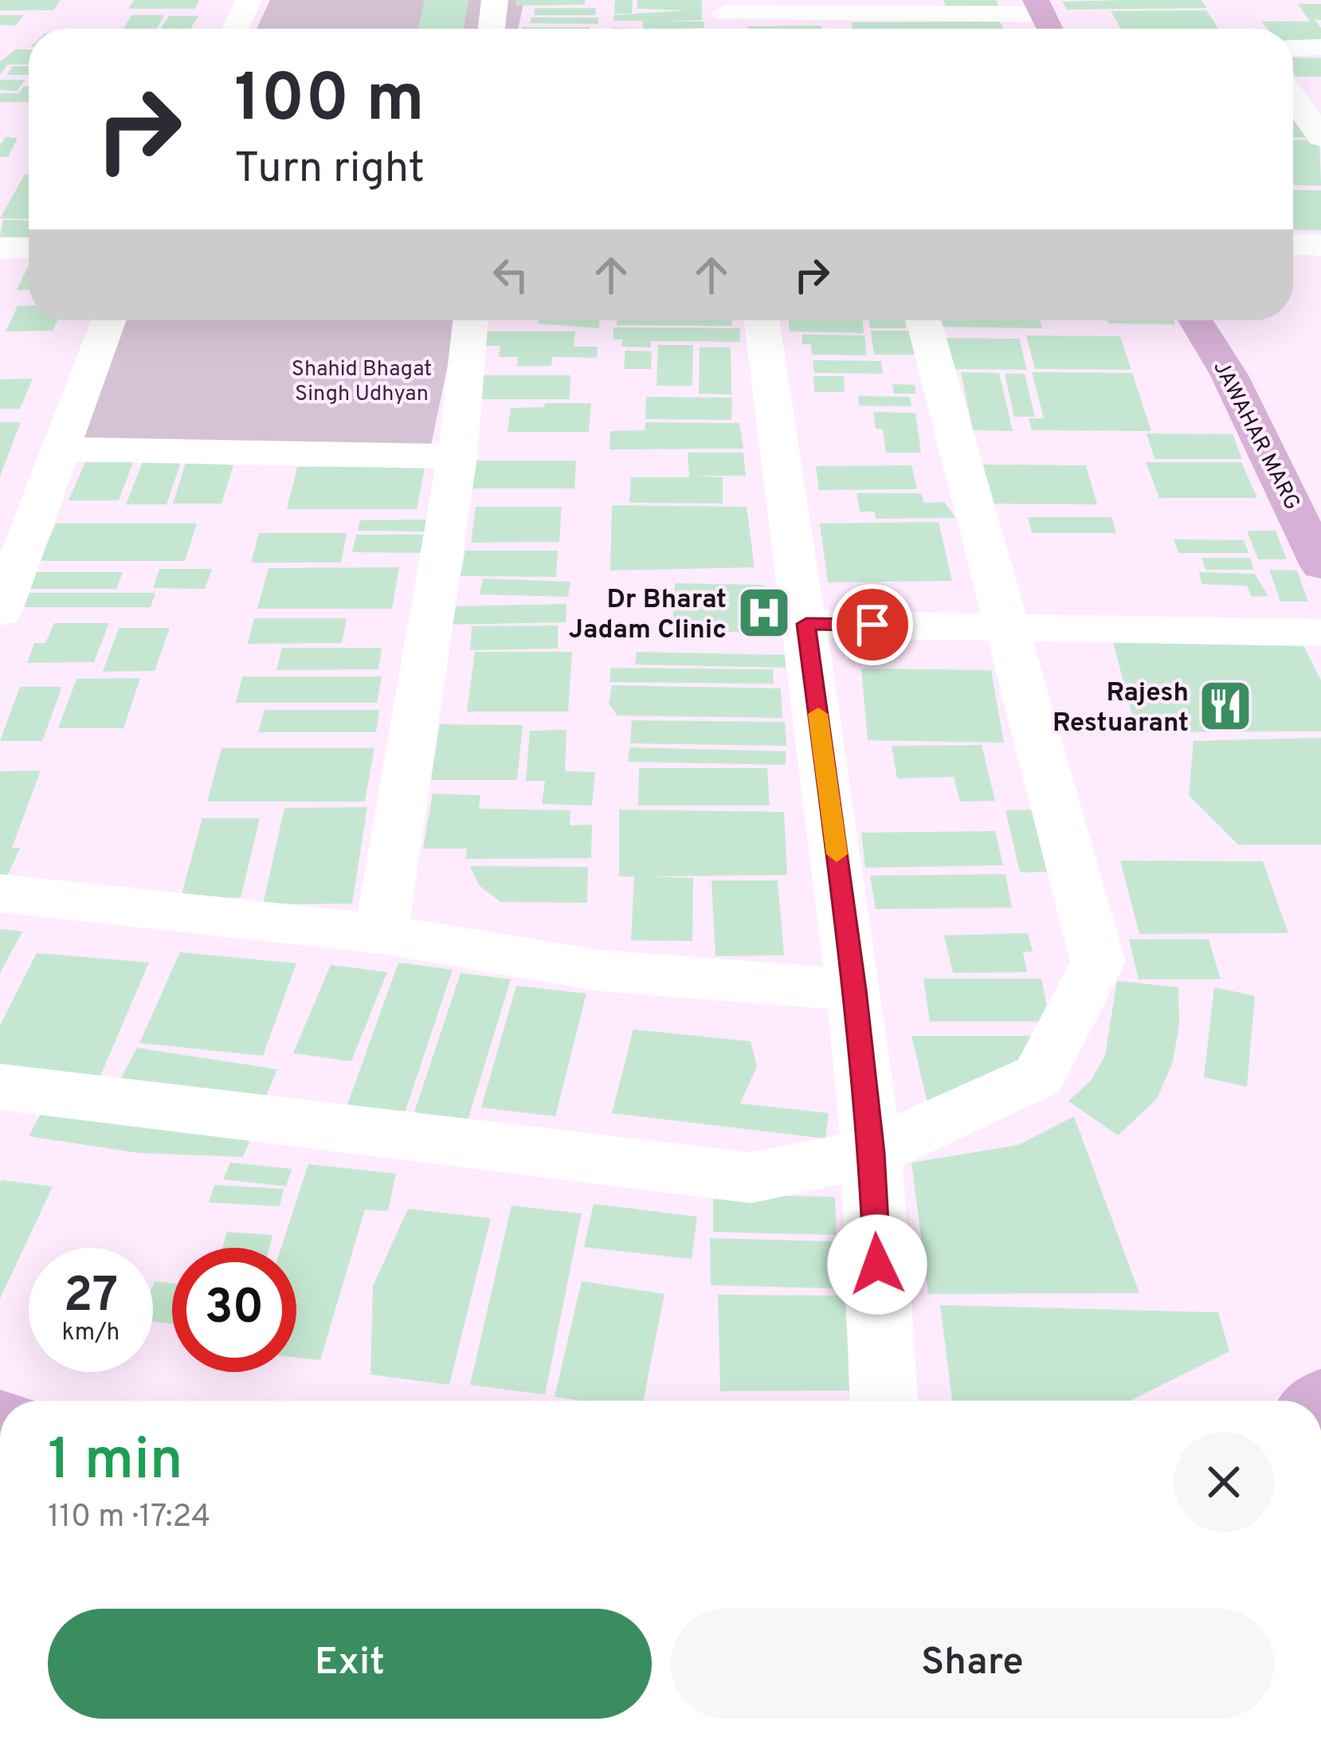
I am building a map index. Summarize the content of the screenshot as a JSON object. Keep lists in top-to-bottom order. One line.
{"streets":{"main road":["JAWAHAR MARG"]},"parks":["Shahid Bhagat Singh Udhyan"],"places":{"hospital":["Dr Bharat Jadam Clinic"],"restaurant":["Rajesh Restuarant"]},"page":{"turn":["100 m","Turn right"],"speed":"27 km/h","limit":"30","heading":["1 min","110 m · 17:24"],"buttons":["Exit","Share"]}}
